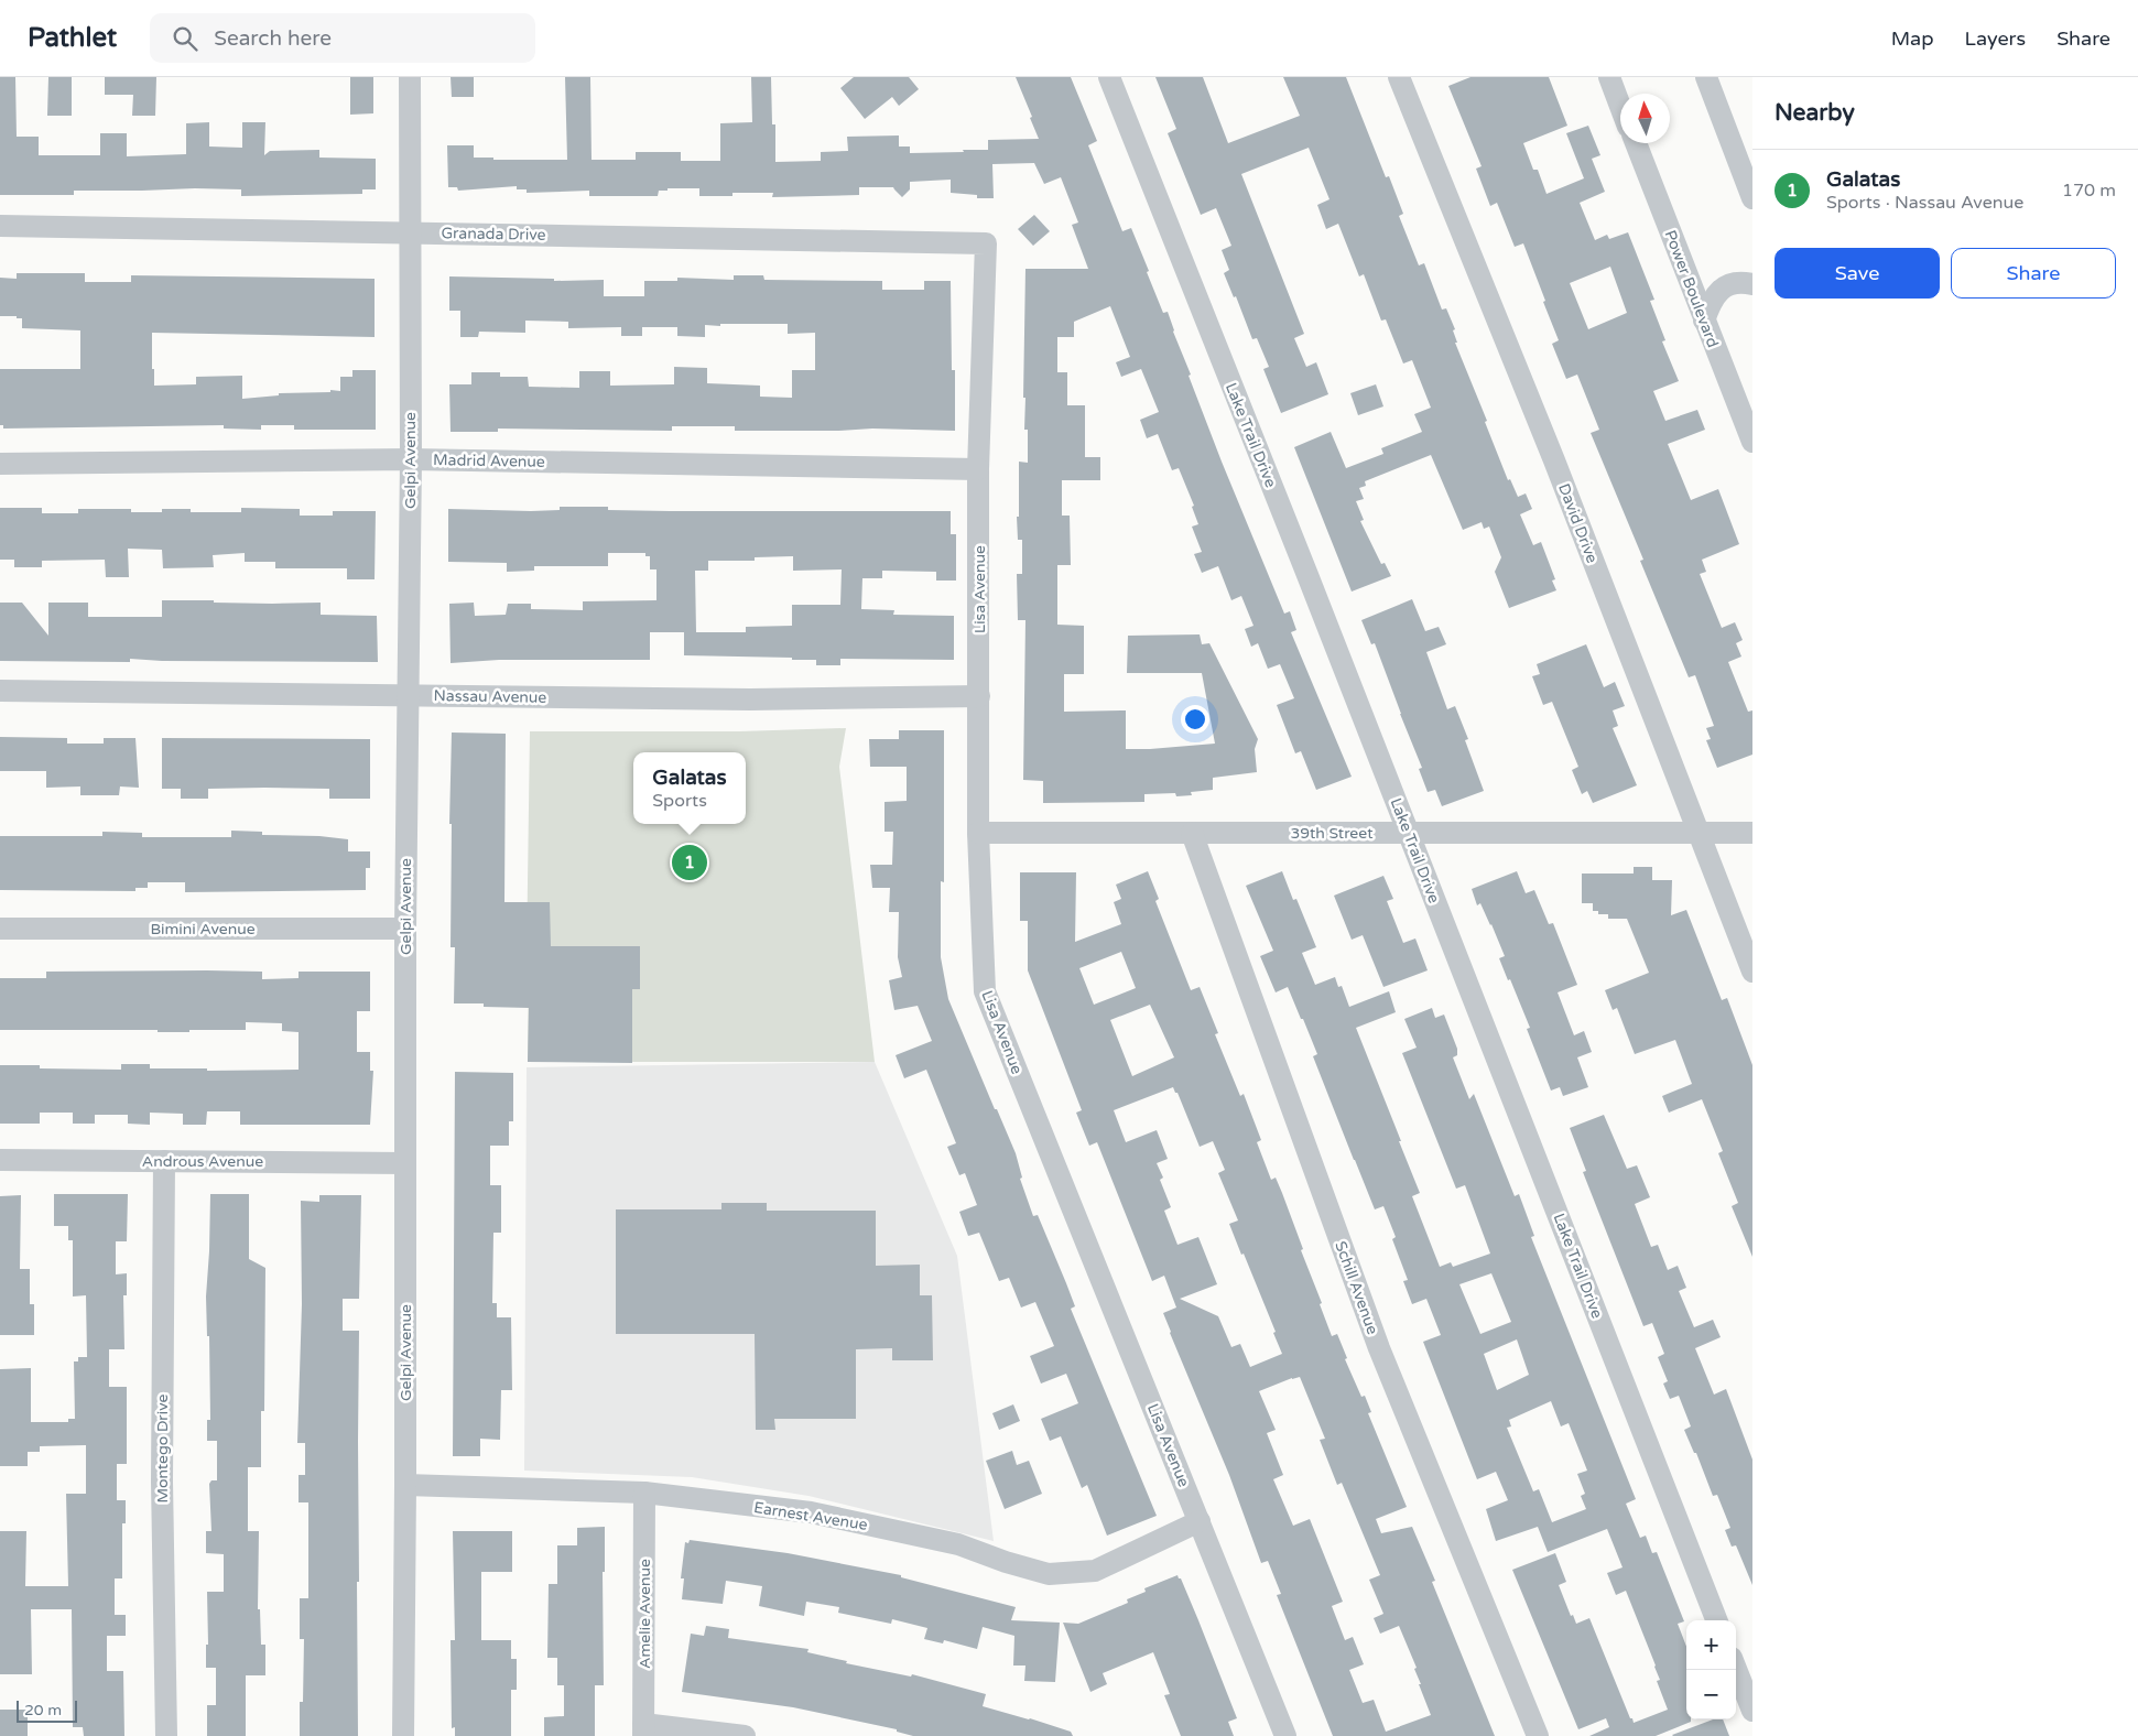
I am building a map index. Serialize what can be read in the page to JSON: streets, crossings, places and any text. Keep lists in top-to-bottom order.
{
  "streets": {
    "street": [
      "Granada Drive",
      "Power Boulevard",
      "Lake Trail Drive",
      "Gelpi Avenue",
      "Madrid Avenue",
      "David Drive",
      "Lisa Avenue",
      "Nassau Avenue",
      "39th Street",
      "Bimini Avenue",
      "Androus Avenue",
      "Schill Avenue",
      "Montego Drive",
      "Earnest Avenue",
      "Amelie Avenue"
    ]
  },
  "crossings": [
    ["Granada Drive", "Gelpi Avenue"],
    ["Granada Drive", "Lisa Avenue"],
    ["Lake Trail Drive", "39th Street"],
    ["Gelpi Avenue", "Madrid Avenue"],
    ["Gelpi Avenue", "Nassau Avenue"],
    ["Gelpi Avenue", "Bimini Avenue"],
    ["Gelpi Avenue", "Androus Avenue"],
    ["Gelpi Avenue", "Earnest Avenue"],
    ["Madrid Avenue", "Lisa Avenue"],
    ["David Drive", "39th Street"],
    ["Lisa Avenue", "Nassau Avenue"],
    ["Lisa Avenue", "39th Street"],
    ["Lisa Avenue", "Earnest Avenue"],
    ["39th Street", "Schill Avenue"],
    ["Androus Avenue", "Montego Drive"],
    ["Earnest Avenue", "Amelie Avenue"]
  ],
  "scale_bar": "20 m",
  "north": "top",
  "page": {
    "header": "Pathlet",
    "search": "Search here",
    "nav": ["Map", "Layers", "Share"],
    "heading": "Nearby",
    "list": [
      {
        "mark": "1",
        "name": "Galatas",
        "note": "Sports · Nassau Avenue",
        "value": "170 m"
      }
    ],
    "buttons": ["Save", "Share"],
    "popup": ["Galatas", "Sports"],
    "pins": "1",
    "map_buttons": ["+", "−"],
    "scale": "20 m"
  }
}
